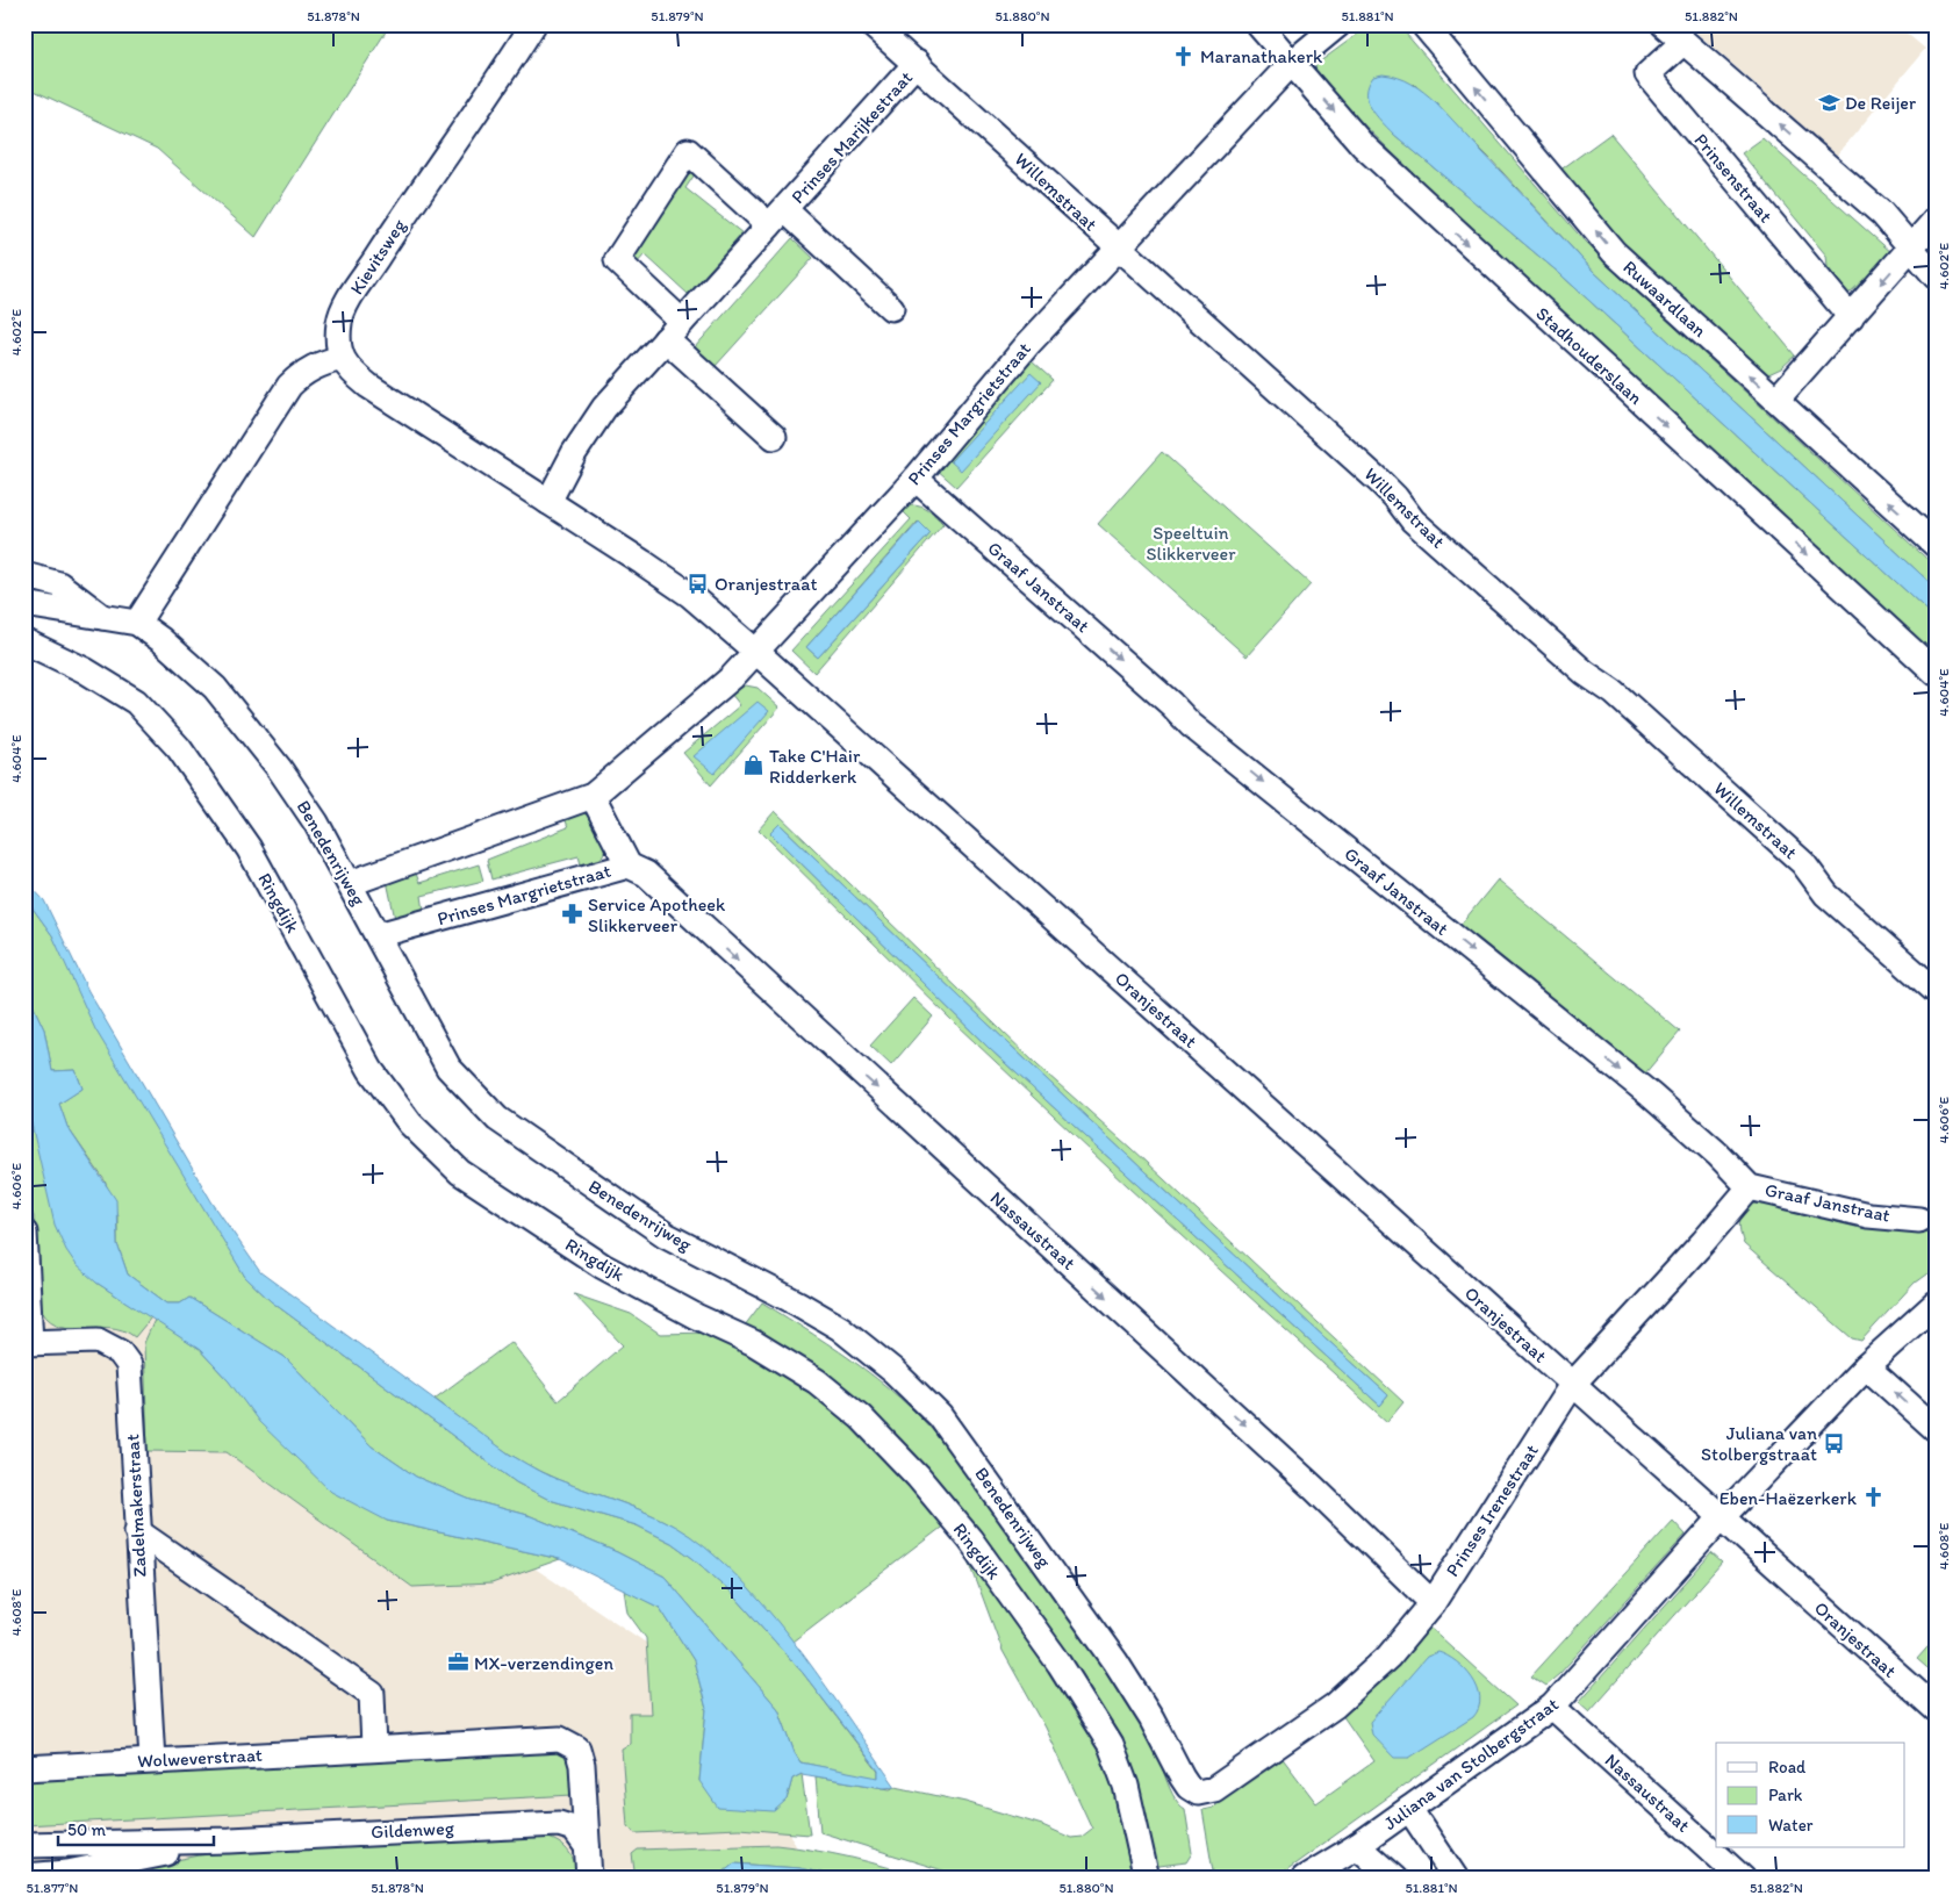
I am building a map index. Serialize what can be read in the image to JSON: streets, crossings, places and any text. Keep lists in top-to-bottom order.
{
  "streets": {
    "street": [
      "Prinses Marijkestraat",
      "Prinsenstraat",
      "Willemstraat",
      "Kievitsweg",
      "Ruwaardlaan",
      "Stadhouderslaan",
      "Prinses Margrietstraat",
      "Graaf Janstraat",
      "Benedenrijweg",
      "Ringdijk",
      "Oranjestraat",
      "Nassaustraat",
      "Zadelmakerstraat",
      "Prinses Irenestraat",
      "Wolweverstraat",
      "Juliana van Stolbergstraat",
      "Gildenweg"
    ]
  },
  "crossings": [
    ["Prinses Marijkestraat", "Willemstraat"],
    ["Prinses Marijkestraat", "Oranjestraat"],
    ["Willemstraat", "Prinses Margrietstraat"],
    ["Kievitsweg", "Oranjestraat"],
    ["Stadhouderslaan", "Prinses Margrietstraat"],
    ["Prinses Margrietstraat", "Graaf Janstraat"],
    ["Prinses Margrietstraat", "Benedenrijweg"],
    ["Prinses Margrietstraat", "Oranjestraat"],
    ["Prinses Margrietstraat", "Nassaustraat"],
    ["Graaf Janstraat", "Prinses Irenestraat"],
    ["Benedenrijweg", "Prinses Irenestraat"],
    ["Oranjestraat", "Prinses Irenestraat"],
    ["Oranjestraat", "Juliana van Stolbergstraat"],
    ["Nassaustraat", "Prinses Irenestraat"],
    ["Nassaustraat", "Juliana van Stolbergstraat"],
    ["Zadelmakerstraat", "Wolweverstraat"],
    ["Wolweverstraat", "Gildenweg"]
  ],
  "one_way": ["Stadhouderslaan", "Graaf Janstraat", "Nassaustraat"],
  "parks": ["Speeltuin Slikkerveer"],
  "places": {
    "church": ["Maranathakerk", "Eben-Haëzerkerk"],
    "school or university": ["De Reijer"],
    "bus stop": ["Oranjestraat", "Juliana van Stolbergstraat"],
    "shop": ["Take C'Hair Ridderkerk"],
    "pharmacy": ["Service Apotheek Slikkerveer"],
    "office": ["MX-verzendingen"]
  },
  "legend": ["Road", "Park", "Water"],
  "scale_bar": "50 m",
  "coordinates": [
    "51.878°N",
    "51.879°N",
    "51.880°N",
    "51.881°N",
    "51.882°N",
    "4.602°E",
    "4.604°E",
    "4.606°E",
    "4.608°E",
    "51.877°N"
  ]
}
